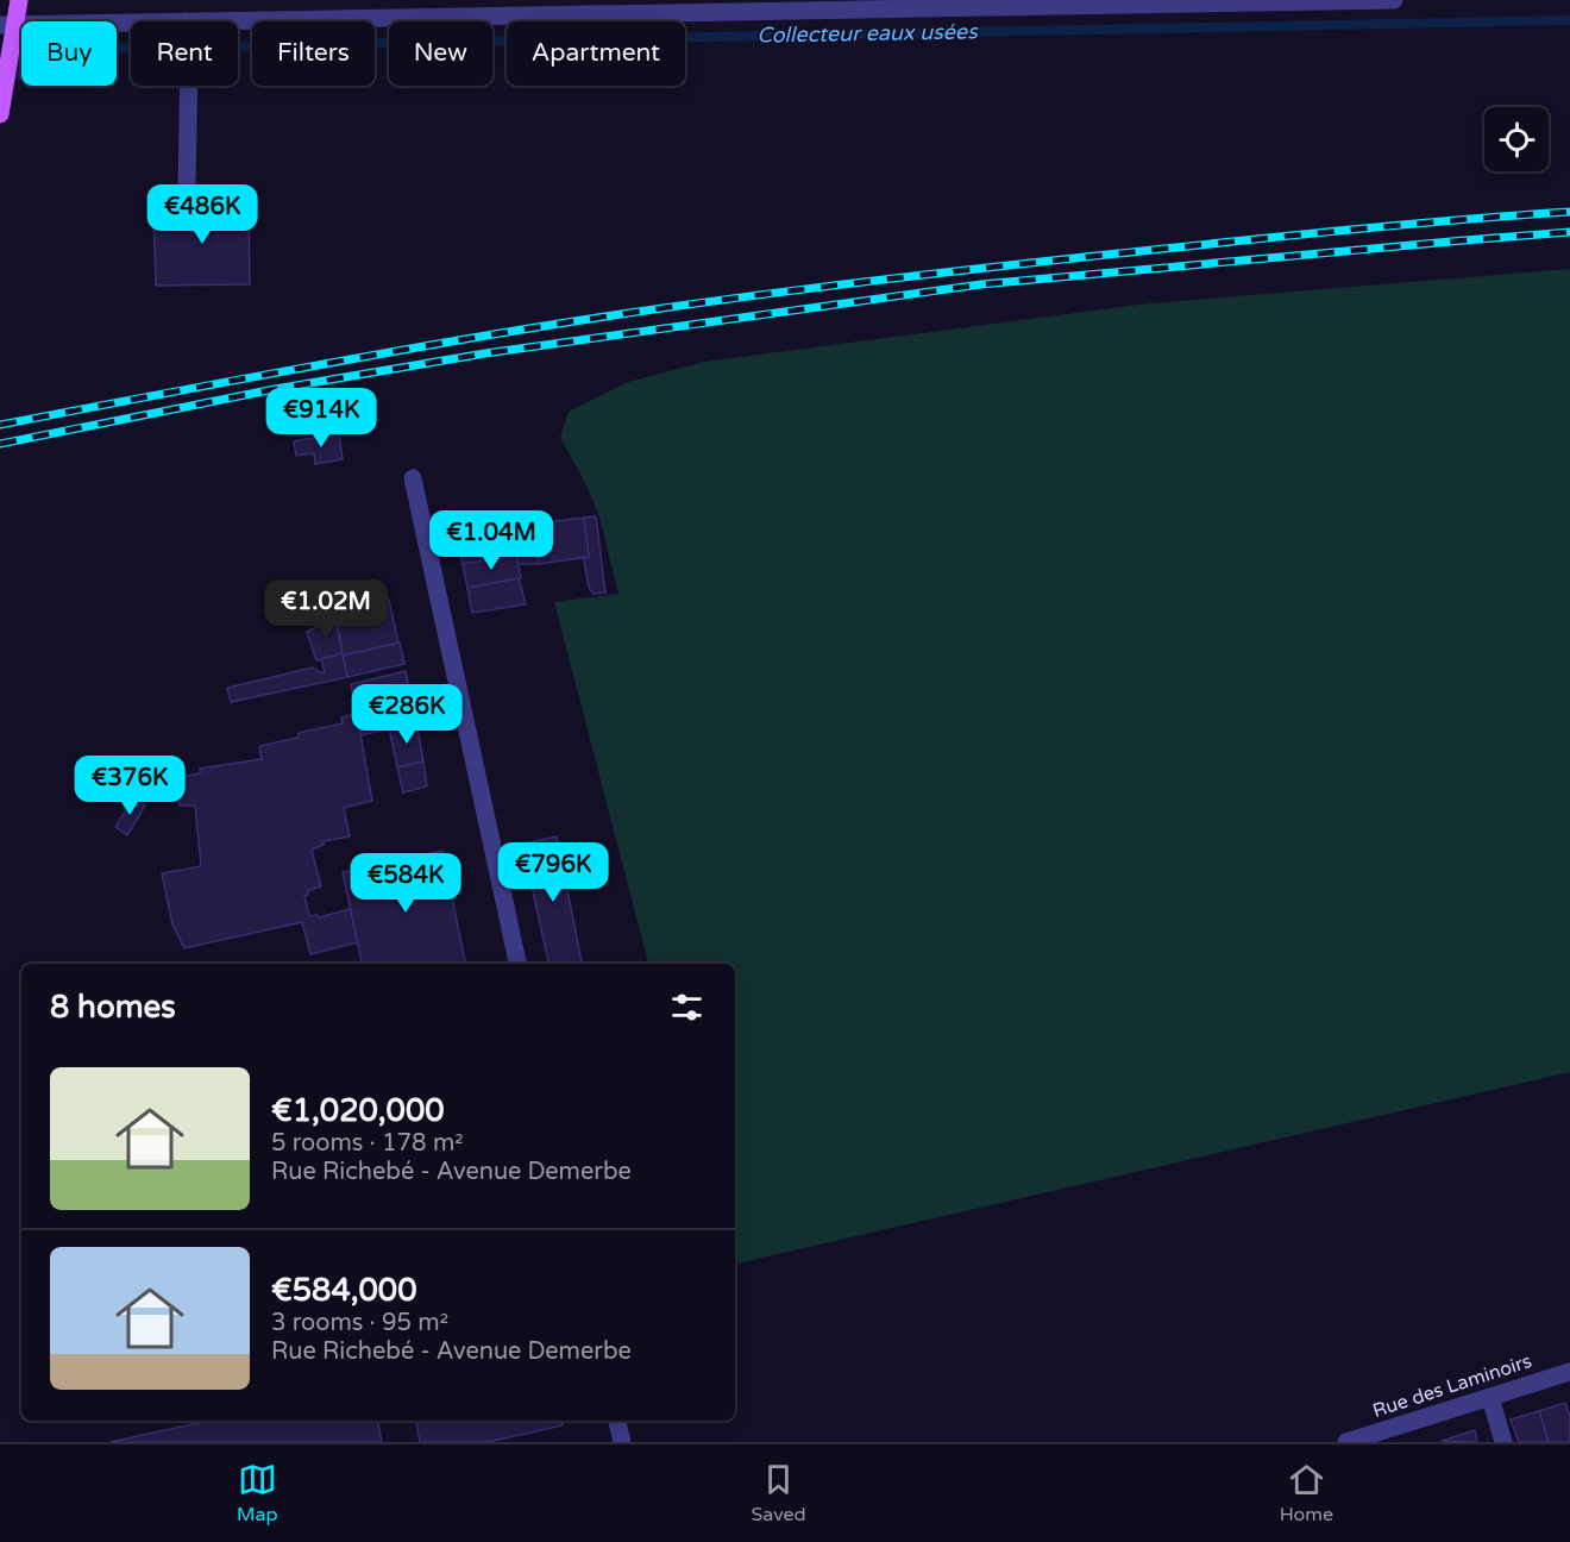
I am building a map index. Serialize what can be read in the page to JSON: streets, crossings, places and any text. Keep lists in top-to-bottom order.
{
  "streets": {
    "street": ["Rue des Laminoirs"]
  },
  "water": ["Collecteur eaux usées"],
  "page": {
    "chip": [
      "Buy",
      "Rent",
      "Filters",
      "New",
      "Apartment"
    ],
    "price": [
      "€486K",
      "€914K",
      "€1.04M",
      "€1.02M",
      "€286K",
      "€376K",
      "€796K",
      "€584K"
    ],
    "heading": "8 homes",
    "list": [
      {
        "name": "€1,020,000",
        "note": "5 rooms · 178 m² · Rue Richebé - Avenue Demerbe"
      },
      {
        "name": "€584,000",
        "note": "3 rooms · 95 m² · Rue Richebé - Avenue Demerbe"
      }
    ],
    "tabs": ["Map", "Saved", "Home"]
  }
}
